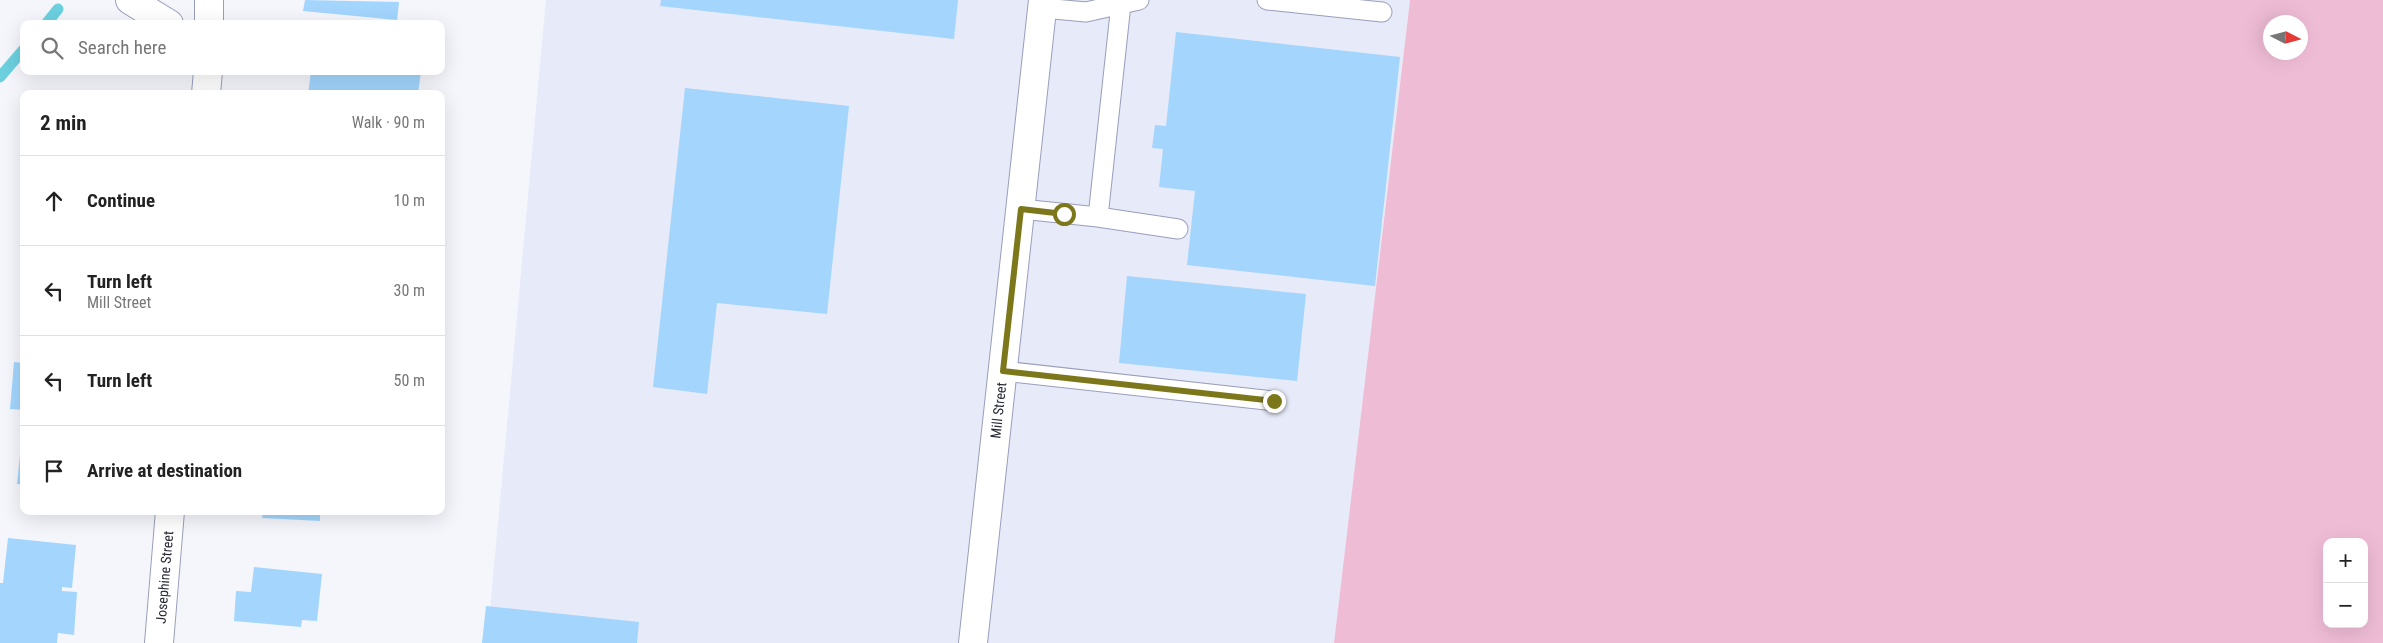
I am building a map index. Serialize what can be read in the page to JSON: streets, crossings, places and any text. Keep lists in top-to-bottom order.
{
  "streets": {
    "street": ["Mill Street", "Josephine Street"]
  },
  "north": "right",
  "page": {
    "search": "Search here",
    "heading": ["2 min", "Walk · 90 m"],
    "list": [
      ["Continue", "10 m"],
      ["Turn left", "Mill Street", "30 m"],
      ["Turn left", "50 m"],
      "Arrive at destination"
    ],
    "map_buttons": ["+", "−"]
  }
}
